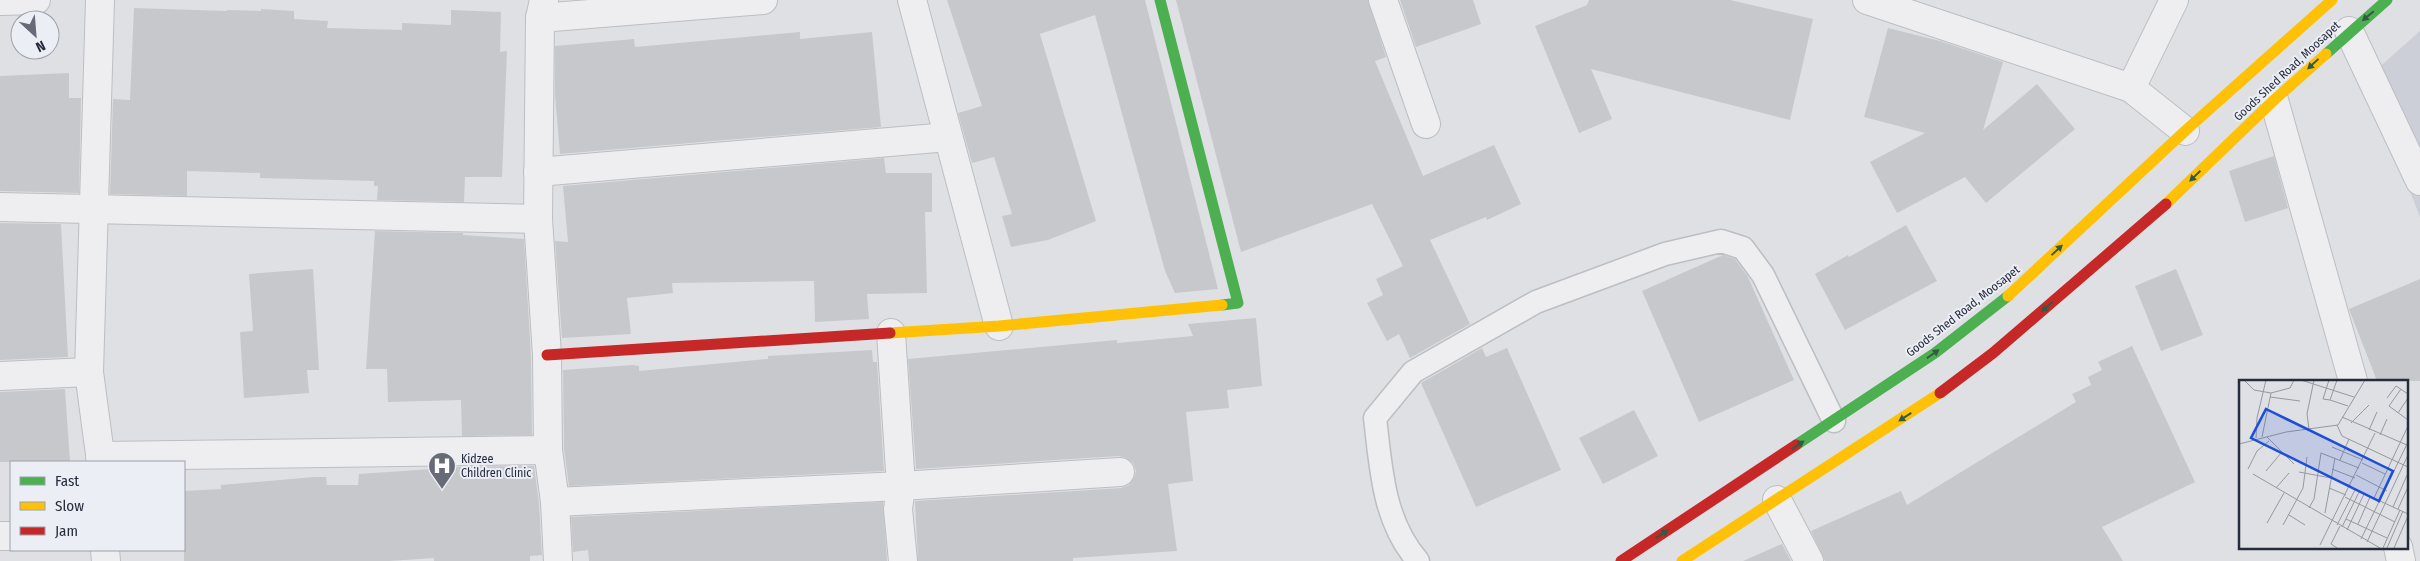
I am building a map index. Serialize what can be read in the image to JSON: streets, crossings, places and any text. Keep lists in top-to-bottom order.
{
  "streets": {
    "street": ["Goods Shed Road, Moosapet"]
  },
  "places": {
    "hospital": ["Kidzee Children Clinic"]
  },
  "legend": ["Fast", "Slow", "Jam"],
  "north": "bottom right"
}
